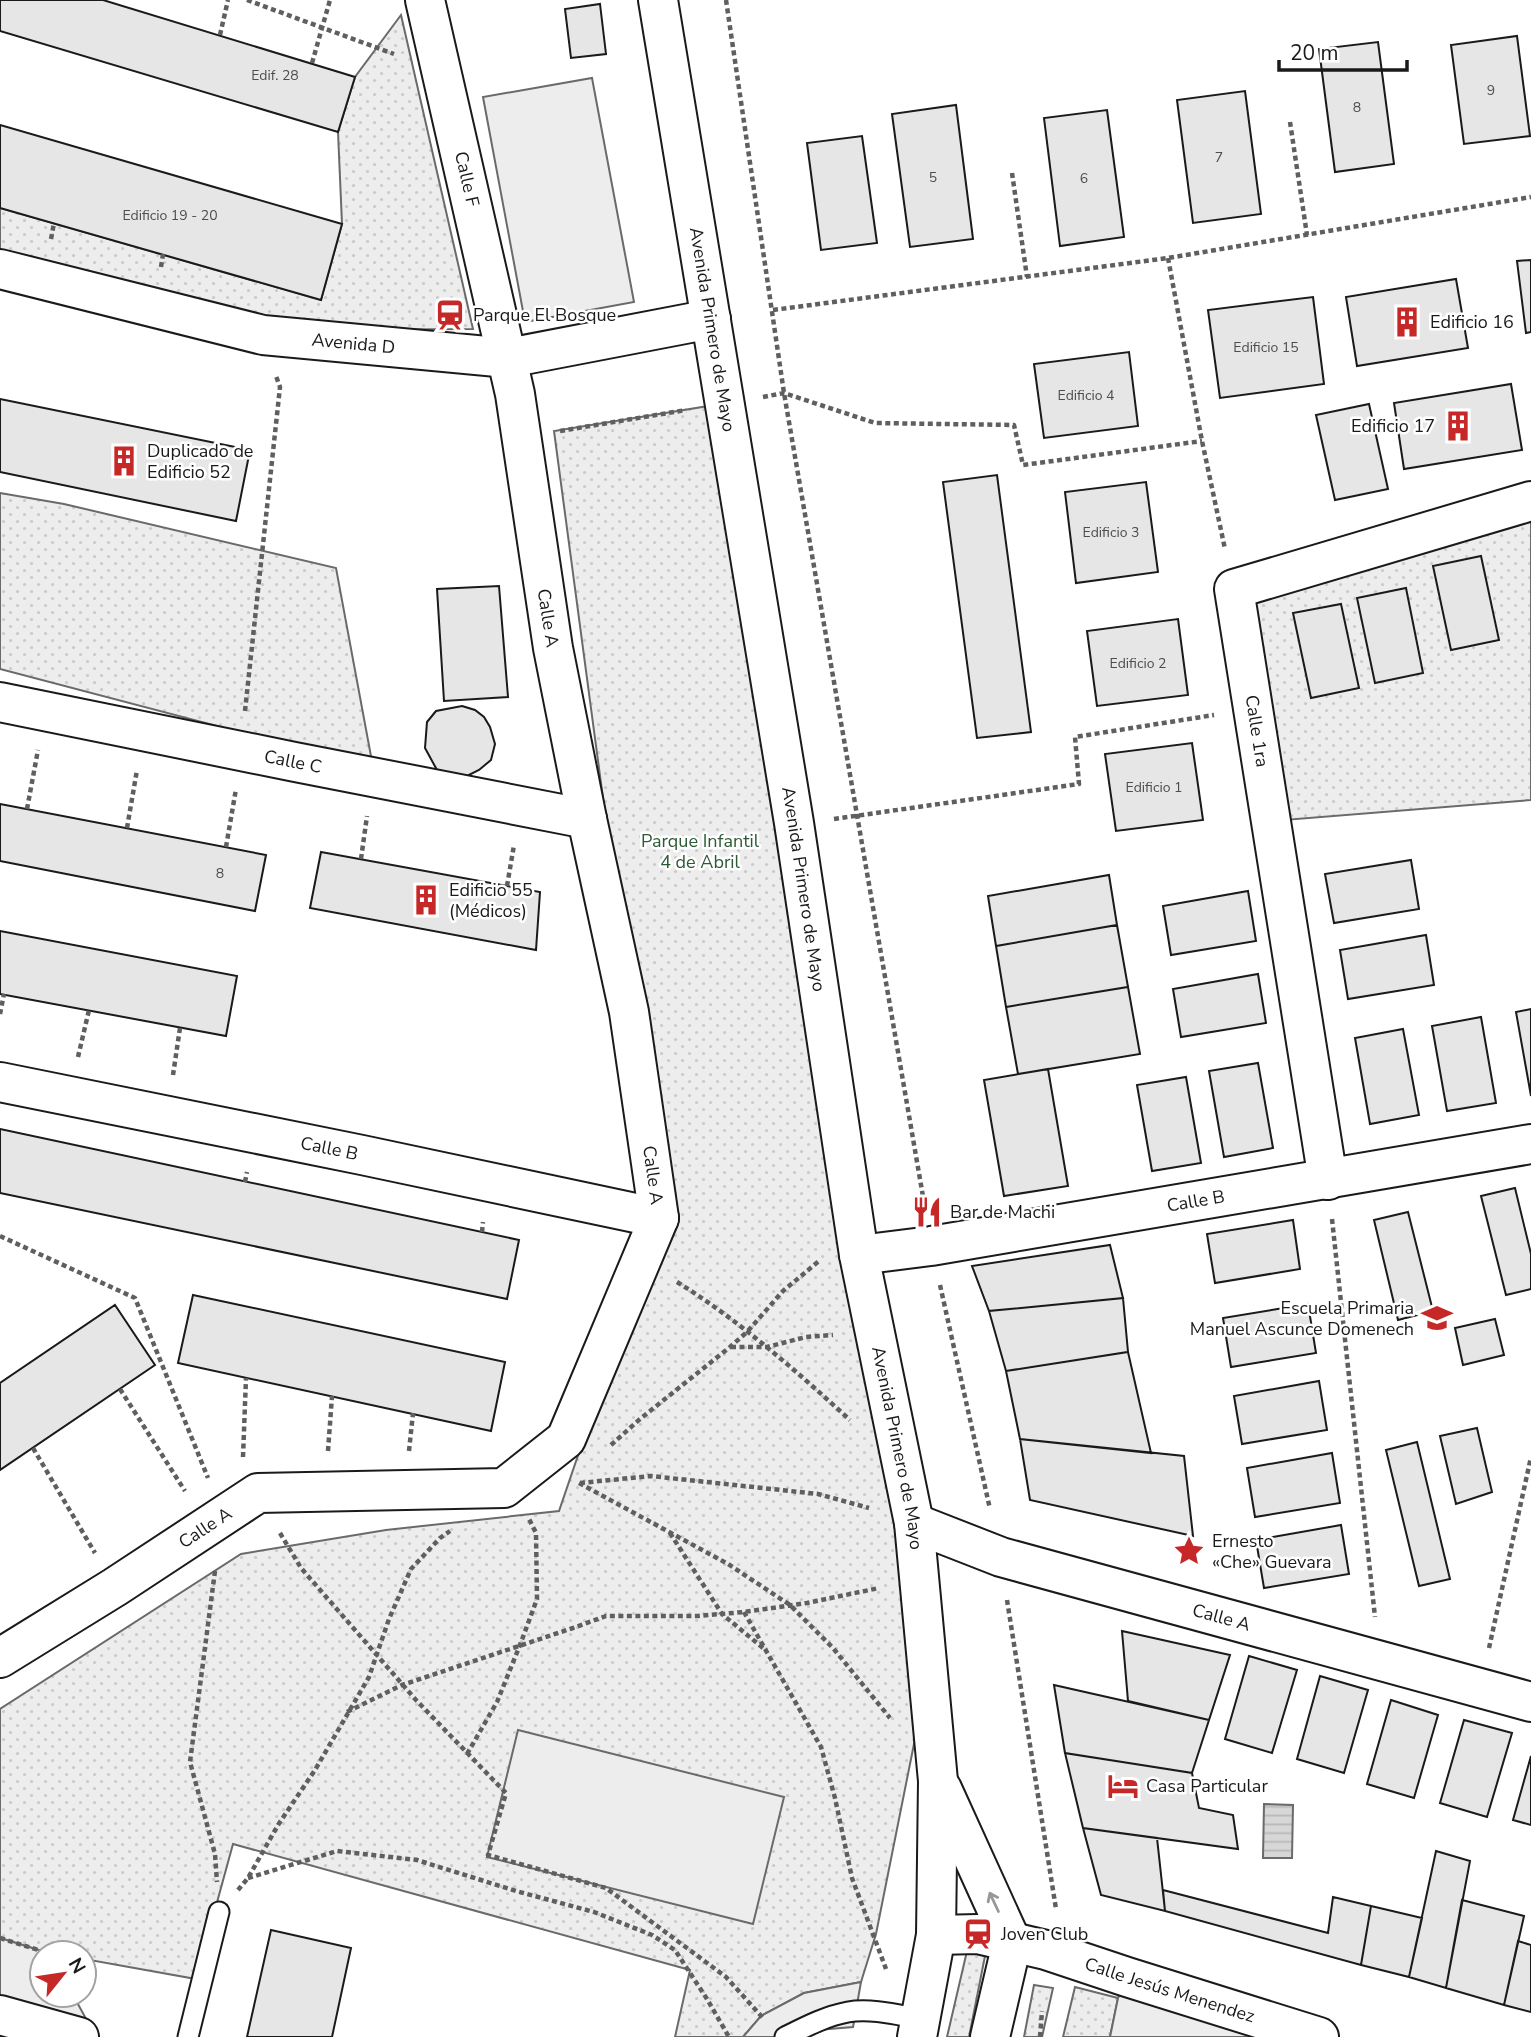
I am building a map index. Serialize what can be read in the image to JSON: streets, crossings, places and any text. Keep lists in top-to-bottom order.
{
  "streets": {
    "street": [
      "Calle F",
      "Avenida Primero de Mayo",
      "Avenida D",
      "Calle A",
      "Calle 1ra",
      "Calle C",
      "Calle B",
      "Calle Jesús Menendez"
    ]
  },
  "crossings": [
    ["Calle F", "Avenida D"],
    ["Calle F", "Calle A"],
    ["Avenida Primero de Mayo", "Avenida D"],
    ["Avenida Primero de Mayo", "Calle A"],
    ["Avenida Primero de Mayo", "Calle B"],
    ["Avenida Primero de Mayo", "Calle Jesús Menendez"],
    ["Avenida D", "Calle A"],
    ["Calle A", "Calle C"],
    ["Calle A", "Calle B"],
    ["Calle 1ra", "Calle B"]
  ],
  "parks": ["Parque Infantil 4 de Abril"],
  "places": {
    "station": ["Parque El Bosque", "Joven Club"],
    "building": [
      "Edificio 16",
      "Edificio 17",
      "Duplicado de Edificio 52",
      "Edificio 55 (Médicos)"
    ],
    "restaurant": ["Bar de Machi"],
    "school or university": ["Escuela Primaria Manuel Ascunce Domenech"],
    "place": ["Ernesto «Che» Guevara"],
    "hotel": ["Casa Particular"]
  },
  "house_numbers": [
    "Edif. 28",
    "9",
    "8",
    "7",
    "5",
    "6",
    "Edificio 19 - 20",
    "Edificio 15",
    "Edificio 4",
    "Edificio 3",
    "Edificio 2",
    "Edificio 1",
    "8"
  ],
  "scale_bar": "20 m",
  "north": "top right"
}
